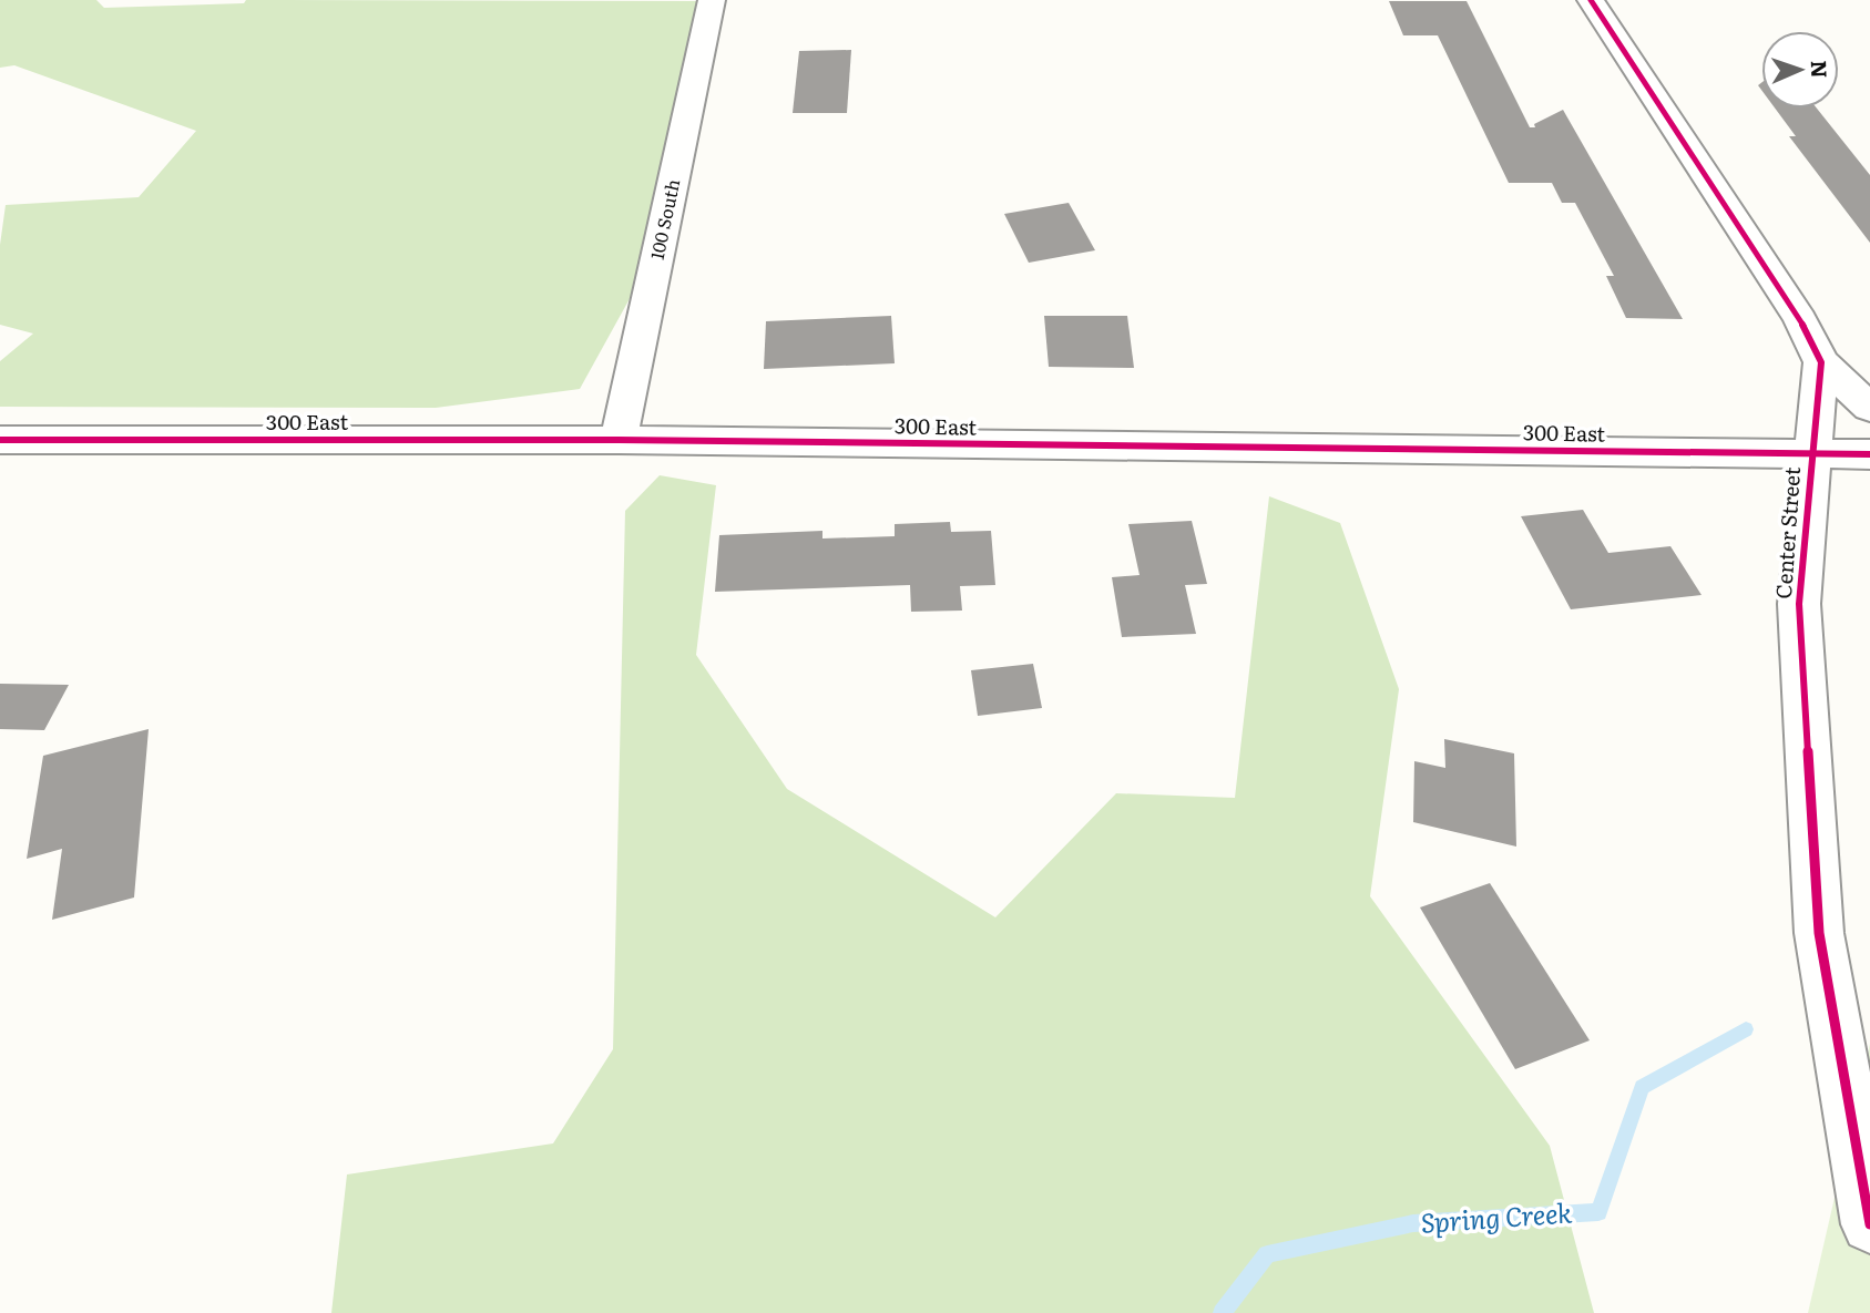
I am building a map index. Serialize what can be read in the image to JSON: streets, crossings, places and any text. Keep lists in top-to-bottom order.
{
  "streets": {
    "street": ["100 South", "300 East", "Center Street"]
  },
  "crossings": [
    ["100 South", "300 East"],
    ["300 East", "Center Street"]
  ],
  "water": ["Spring Creek"],
  "north": "right"
}
